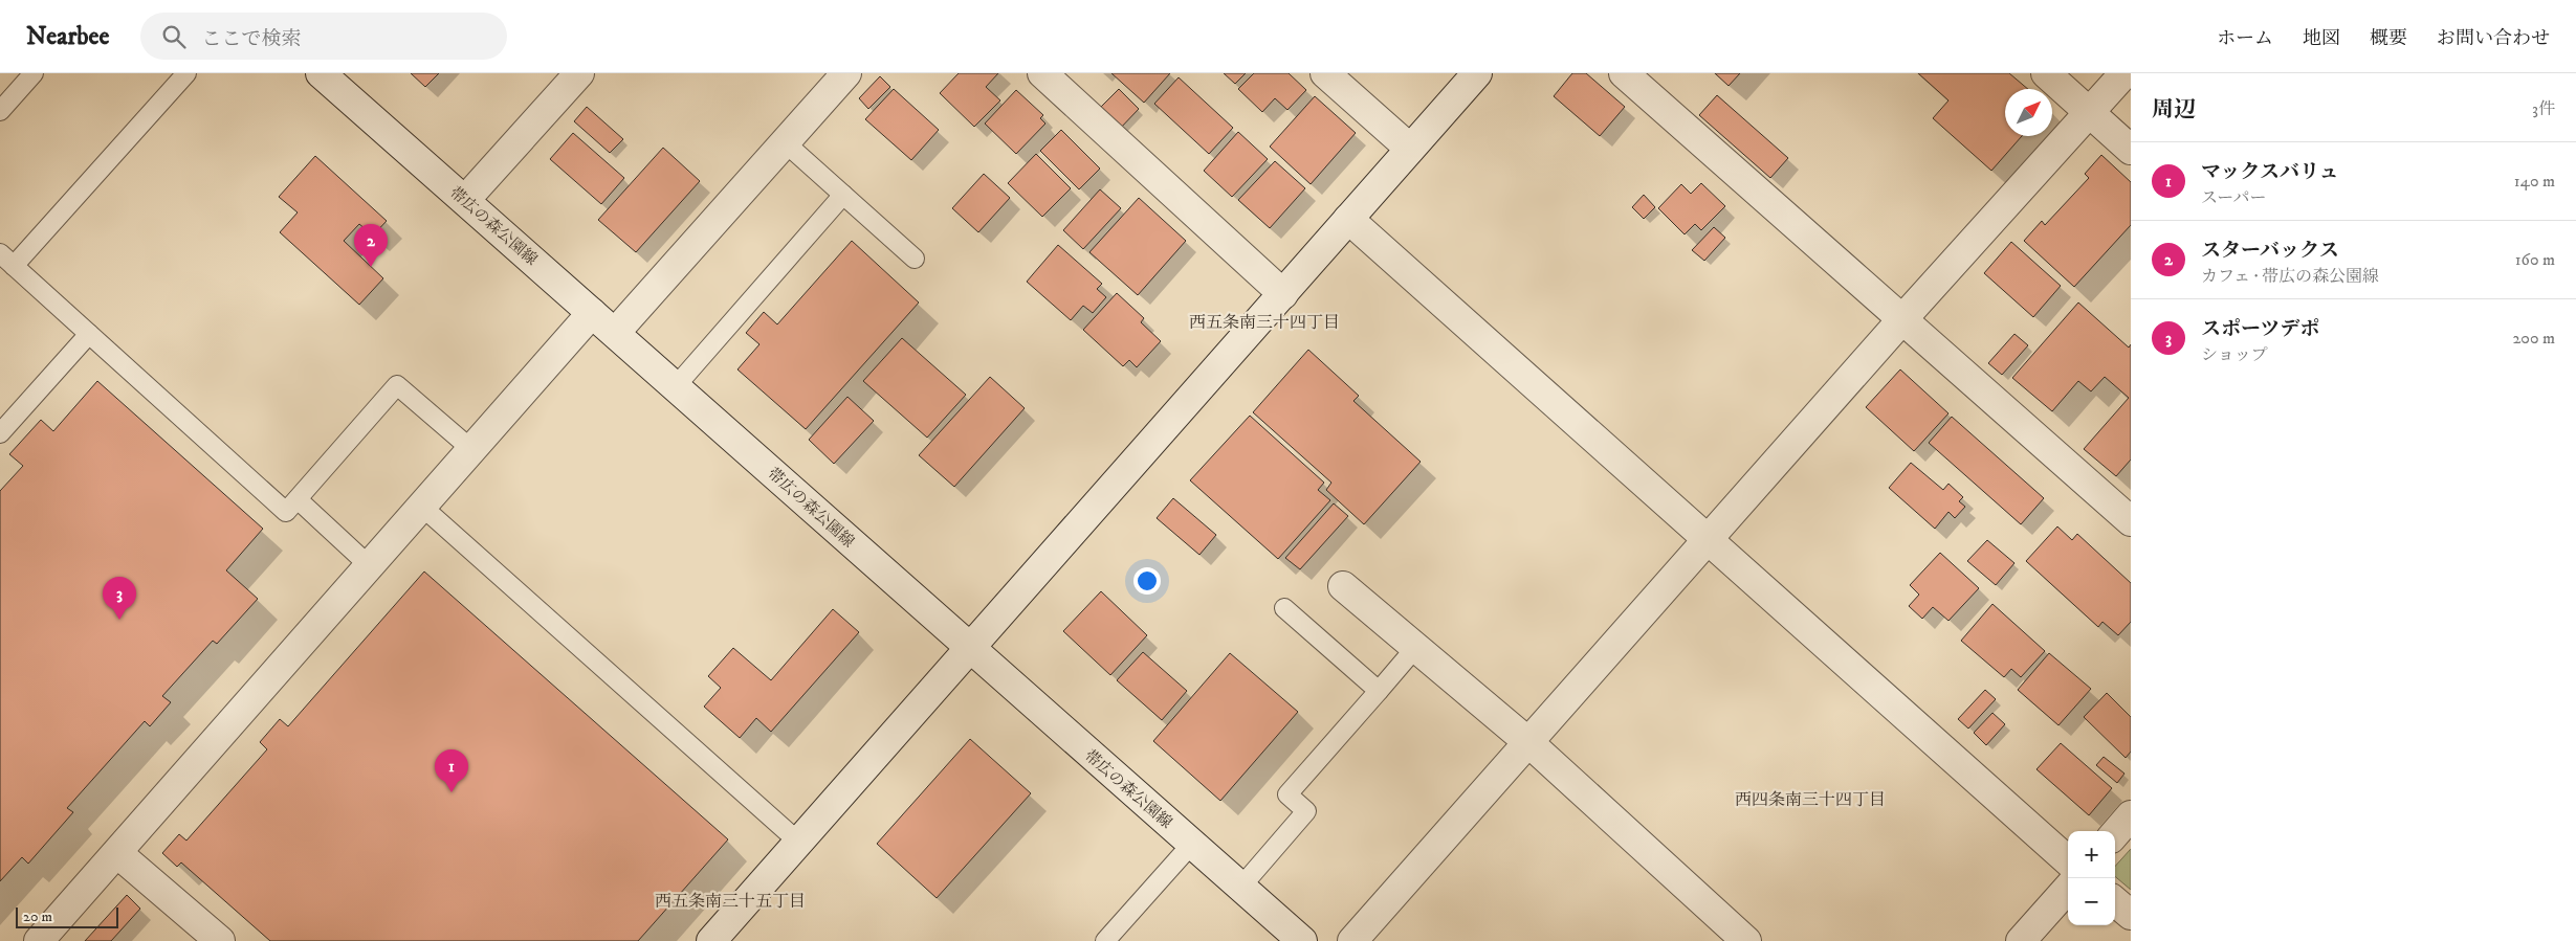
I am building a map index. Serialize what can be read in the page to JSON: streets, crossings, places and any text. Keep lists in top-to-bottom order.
{
  "streets": {
    "street": ["帯広の森公園線"]
  },
  "districts": ["西五条南三十四丁目", "西四条南三十四丁目", "西五条南三十五丁目"],
  "scale_bar": "20 m",
  "north": "top right",
  "page": {
    "header": "Nearbee",
    "search": "ここで検索",
    "nav": [
      "ホーム",
      "地図",
      "概要",
      "お問い合わせ"
    ],
    "heading": ["周辺", "3件"],
    "list": [
      {
        "mark": "1",
        "name": "マックスバリュ",
        "note": "スーパー",
        "value": "140 m"
      },
      {
        "mark": "2",
        "name": "スターバックス",
        "note": "カフェ · 帯広の森公園線",
        "value": "160 m"
      },
      {
        "mark": "3",
        "name": "スポーツデポ",
        "note": "ショップ",
        "value": "200 m"
      }
    ],
    "pins": ["2", "3", "1"],
    "map_buttons": ["+", "−"],
    "scale": "20 m"
  }
}
